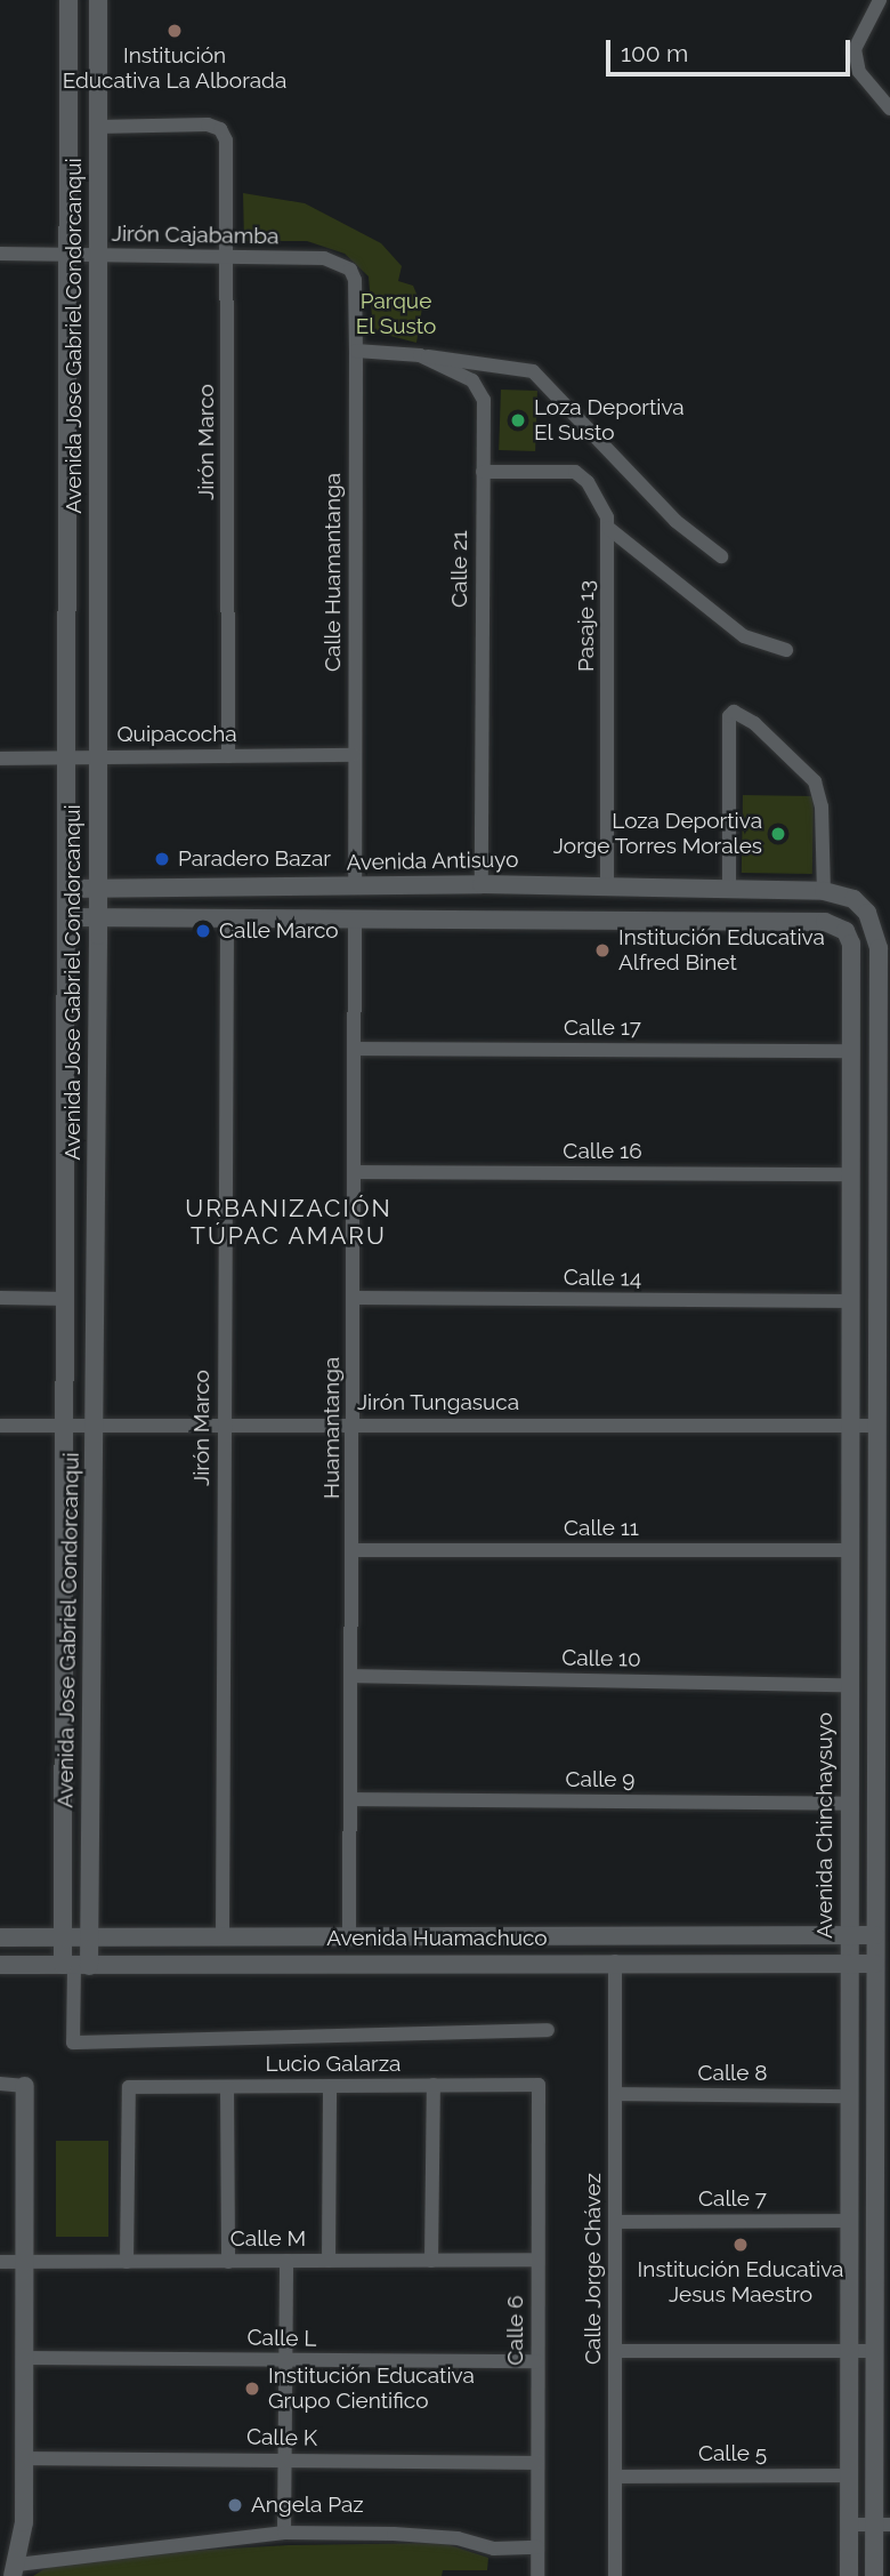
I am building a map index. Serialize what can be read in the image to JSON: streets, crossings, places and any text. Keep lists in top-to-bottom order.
{
  "streets": {
    "main road": [
      "Avenida Jose Gabriel Condorcanqui",
      "Avenida Antisuyo",
      "Avenida Chinchaysuyo",
      "Avenida Huamachuco"
    ],
    "street": [
      "Jirón Cajabamba",
      "Jirón Marco",
      "Calle 21",
      "Calle Huamantanga",
      "Pasaje 13",
      "Quipacocha",
      "Calle 17",
      "Calle 16",
      "Calle 14",
      "Jirón Tungasuca",
      "Huamantanga",
      "Calle 11",
      "Calle 10",
      "Calle 9",
      "Lucio Galarza",
      "Calle 8",
      "Calle 7",
      "Calle M",
      "Calle Jorge Chávez",
      "Calle 6",
      "Calle L",
      "Calle K",
      "Calle 5"
    ]
  },
  "crossings": [
    ["Jirón Cajabamba", "Avenida Jose Gabriel Condorcanqui"],
    ["Jirón Cajabamba", "Jirón Marco"],
    ["Jirón Cajabamba", "Calle Huamantanga"],
    ["Avenida Jose Gabriel Condorcanqui", "Jirón Marco"],
    ["Avenida Jose Gabriel Condorcanqui", "Quipacocha"],
    ["Avenida Jose Gabriel Condorcanqui", "Avenida Antisuyo"],
    ["Avenida Jose Gabriel Condorcanqui", "Jirón Tungasuca"],
    ["Avenida Jose Gabriel Condorcanqui", "Avenida Huamachuco"],
    ["Jirón Marco", "Quipacocha"],
    ["Jirón Marco", "Jirón Tungasuca"],
    ["Jirón Marco", "Avenida Huamachuco"],
    ["Calle 21", "Calle Huamantanga"],
    ["Calle 21", "Pasaje 13"],
    ["Calle 21", "Avenida Antisuyo"],
    ["Calle Huamantanga", "Quipacocha"],
    ["Calle Huamantanga", "Avenida Antisuyo"],
    ["Pasaje 13", "Avenida Antisuyo"],
    ["Calle 17", "Huamantanga"],
    ["Calle 16", "Huamantanga"],
    ["Calle 16", "Avenida Chinchaysuyo"],
    ["Calle 14", "Huamantanga"],
    ["Calle 14", "Avenida Chinchaysuyo"],
    ["Jirón Tungasuca", "Huamantanga"],
    ["Jirón Tungasuca", "Avenida Chinchaysuyo"],
    ["Huamantanga", "Calle 11"],
    ["Huamantanga", "Calle 10"],
    ["Huamantanga", "Calle 9"],
    ["Huamantanga", "Avenida Huamachuco"],
    ["Calle 11", "Avenida Chinchaysuyo"],
    ["Calle 10", "Avenida Chinchaysuyo"],
    ["Calle 9", "Avenida Chinchaysuyo"],
    ["Avenida Chinchaysuyo", "Avenida Huamachuco"],
    ["Avenida Chinchaysuyo", "Calle 8"],
    ["Avenida Chinchaysuyo", "Calle 7"],
    ["Avenida Chinchaysuyo", "Calle 5"],
    ["Avenida Huamachuco", "Calle Jorge Chávez"],
    ["Lucio Galarza", "Calle M"],
    ["Lucio Galarza", "Calle 6"],
    ["Calle 8", "Calle Jorge Chávez"],
    ["Calle 7", "Calle Jorge Chávez"],
    ["Calle M", "Calle 6"],
    ["Calle Jorge Chávez", "Calle 5"],
    ["Calle 6", "Calle L"],
    ["Calle 6", "Calle K"]
  ],
  "districts": ["URBANIZACIÓN TÚPAC AMARU"],
  "parks": ["Parque El Susto"],
  "places": [
    "Institución Educativa La Alborada",
    "Loza Deportiva El Susto",
    "Loza Deportiva Jorge Torres Morales",
    "Paradero Bazar",
    "Calle Marco",
    "Institución Educativa Alfred Binet",
    "Institución Educativa Jesus Maestro",
    "Institución Educativa Grupo Cientifico",
    "Angela Paz"
  ],
  "scale_bar": "100 m"
}
